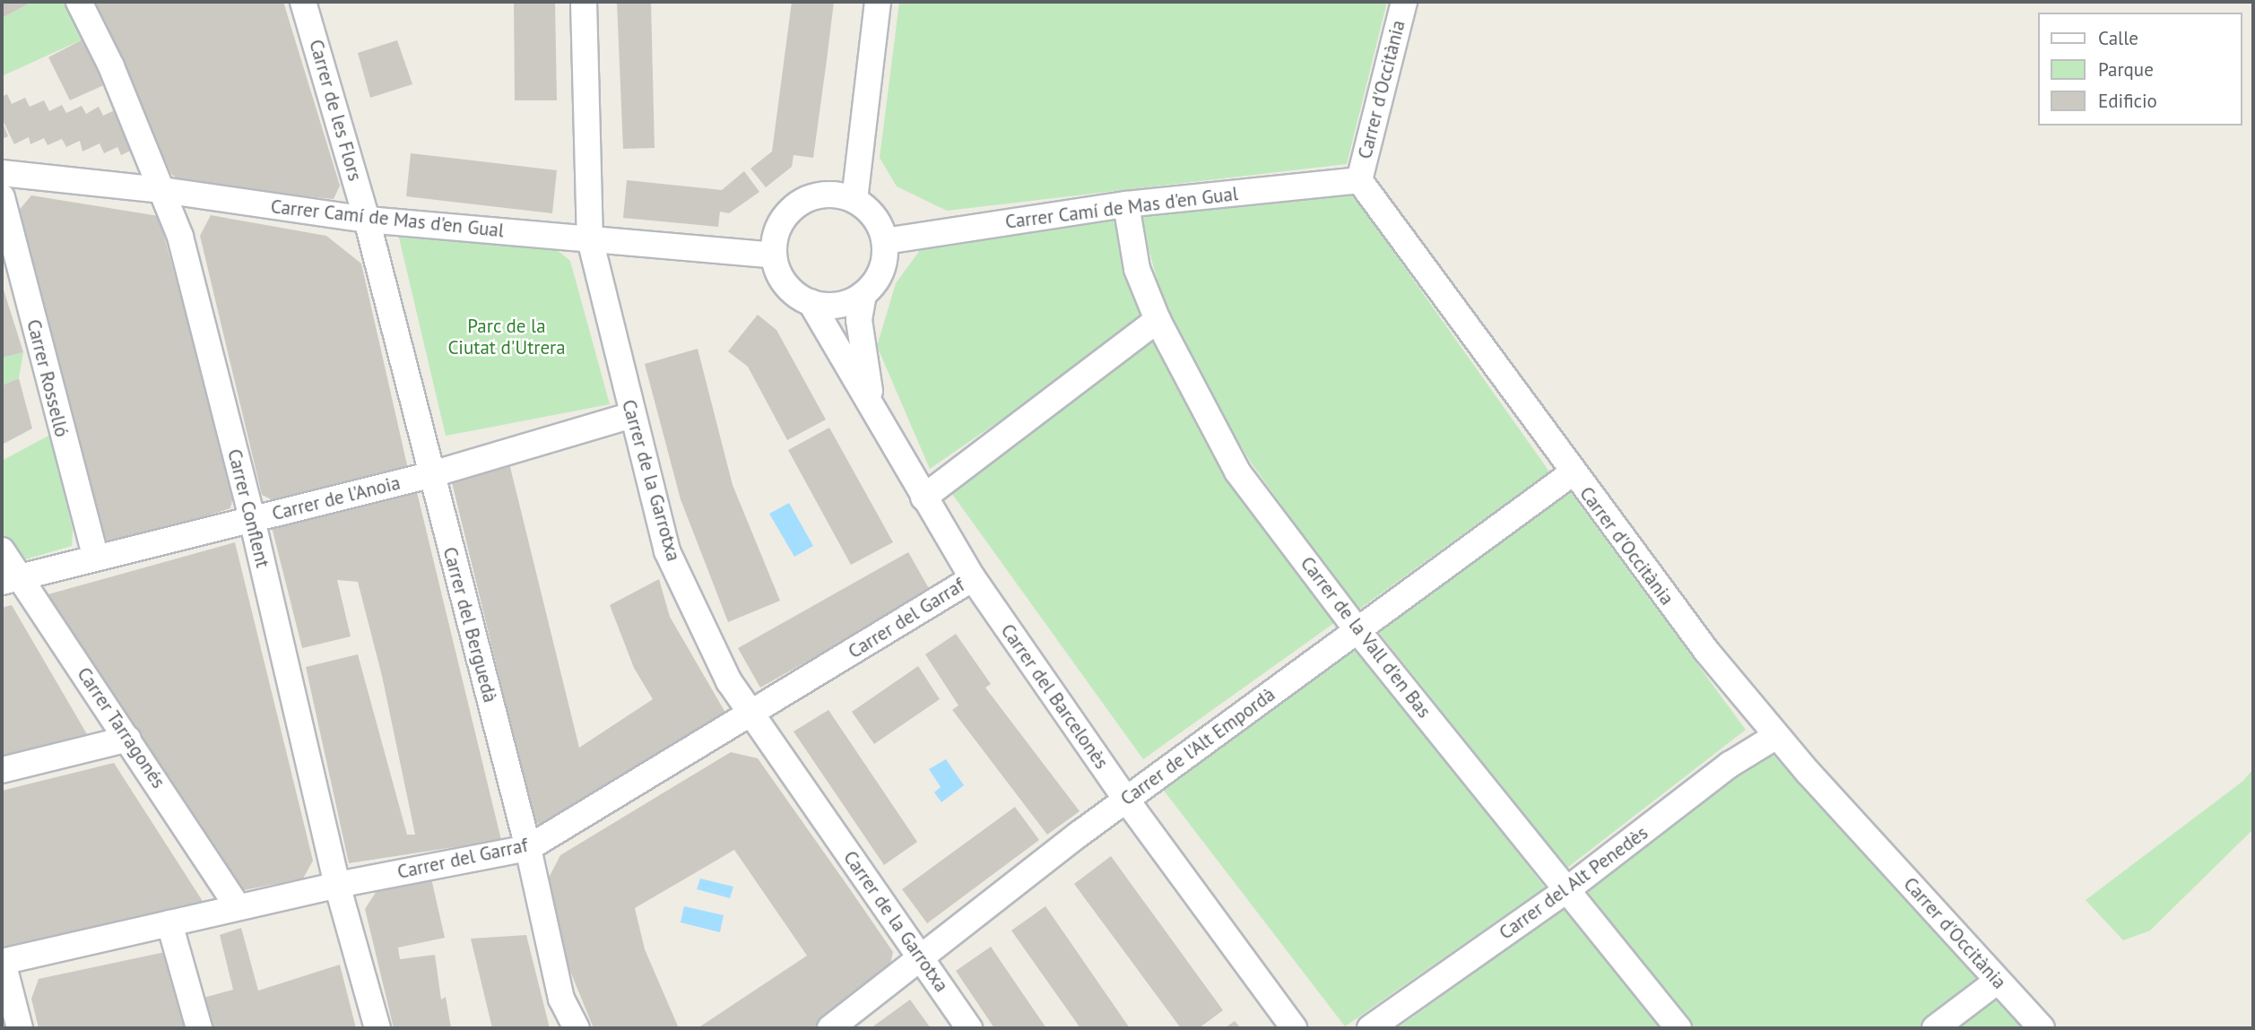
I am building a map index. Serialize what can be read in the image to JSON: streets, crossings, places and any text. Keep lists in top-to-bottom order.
{
  "streets": {
    "street": [
      "Carrer d'Occitània",
      "Carrer de les Flors",
      "Carrer Camí de Mas d'en Gual",
      "Carrer Rosselló",
      "Carrer de la Garrotxa",
      "Carrer de l'Anoia",
      "Carrer Conflent",
      "Carrer del Garraf",
      "Carrer del Berguedà",
      "Carrer de la Vall d'en Bas",
      "Carrer del Barcelonès",
      "Carrer Tarragonés",
      "Carrer de l'Alt Empordà",
      "Carrer del Alt Penedès"
    ]
  },
  "crossings": [
    ["Carrer d'Occitània", "Carrer Camí de Mas d'en Gual"],
    ["Carrer d'Occitània", "Carrer de l'Alt Empordà"],
    ["Carrer d'Occitània", "Carrer del Alt Penedès"],
    ["Carrer de les Flors", "Carrer Camí de Mas d'en Gual"],
    ["Carrer de les Flors", "Carrer del Berguedà"],
    ["Carrer Camí de Mas d'en Gual", "Carrer de la Garrotxa"],
    ["Carrer Camí de Mas d'en Gual", "Carrer Conflent"],
    ["Carrer Camí de Mas d'en Gual", "Carrer del Berguedà"],
    ["Carrer Camí de Mas d'en Gual", "Carrer de la Vall d'en Bas"],
    ["Carrer Camí de Mas d'en Gual", "Carrer del Barcelonès"],
    ["Carrer Rosselló", "Carrer de l'Anoia"],
    ["Carrer de la Garrotxa", "Carrer de l'Anoia"],
    ["Carrer de la Garrotxa", "Carrer del Garraf"],
    ["Carrer de la Garrotxa", "Carrer de l'Alt Empordà"],
    ["Carrer de l'Anoia", "Carrer Conflent"],
    ["Carrer de l'Anoia", "Carrer del Berguedà"],
    ["Carrer de l'Anoia", "Carrer Tarragonés"],
    ["Carrer Conflent", "Carrer del Garraf"],
    ["Carrer del Garraf", "Carrer del Berguedà"],
    ["Carrer del Garraf", "Carrer del Barcelonès"],
    ["Carrer del Garraf", "Carrer Tarragonés"],
    ["Carrer de la Vall d'en Bas", "Carrer de l'Alt Empordà"],
    ["Carrer de la Vall d'en Bas", "Carrer del Alt Penedès"],
    ["Carrer del Barcelonès", "Carrer de l'Alt Empordà"]
  ],
  "parks": ["Parc de la Ciutat d'Utrera"],
  "legend": ["Calle", "Parque", "Edificio"]
}
